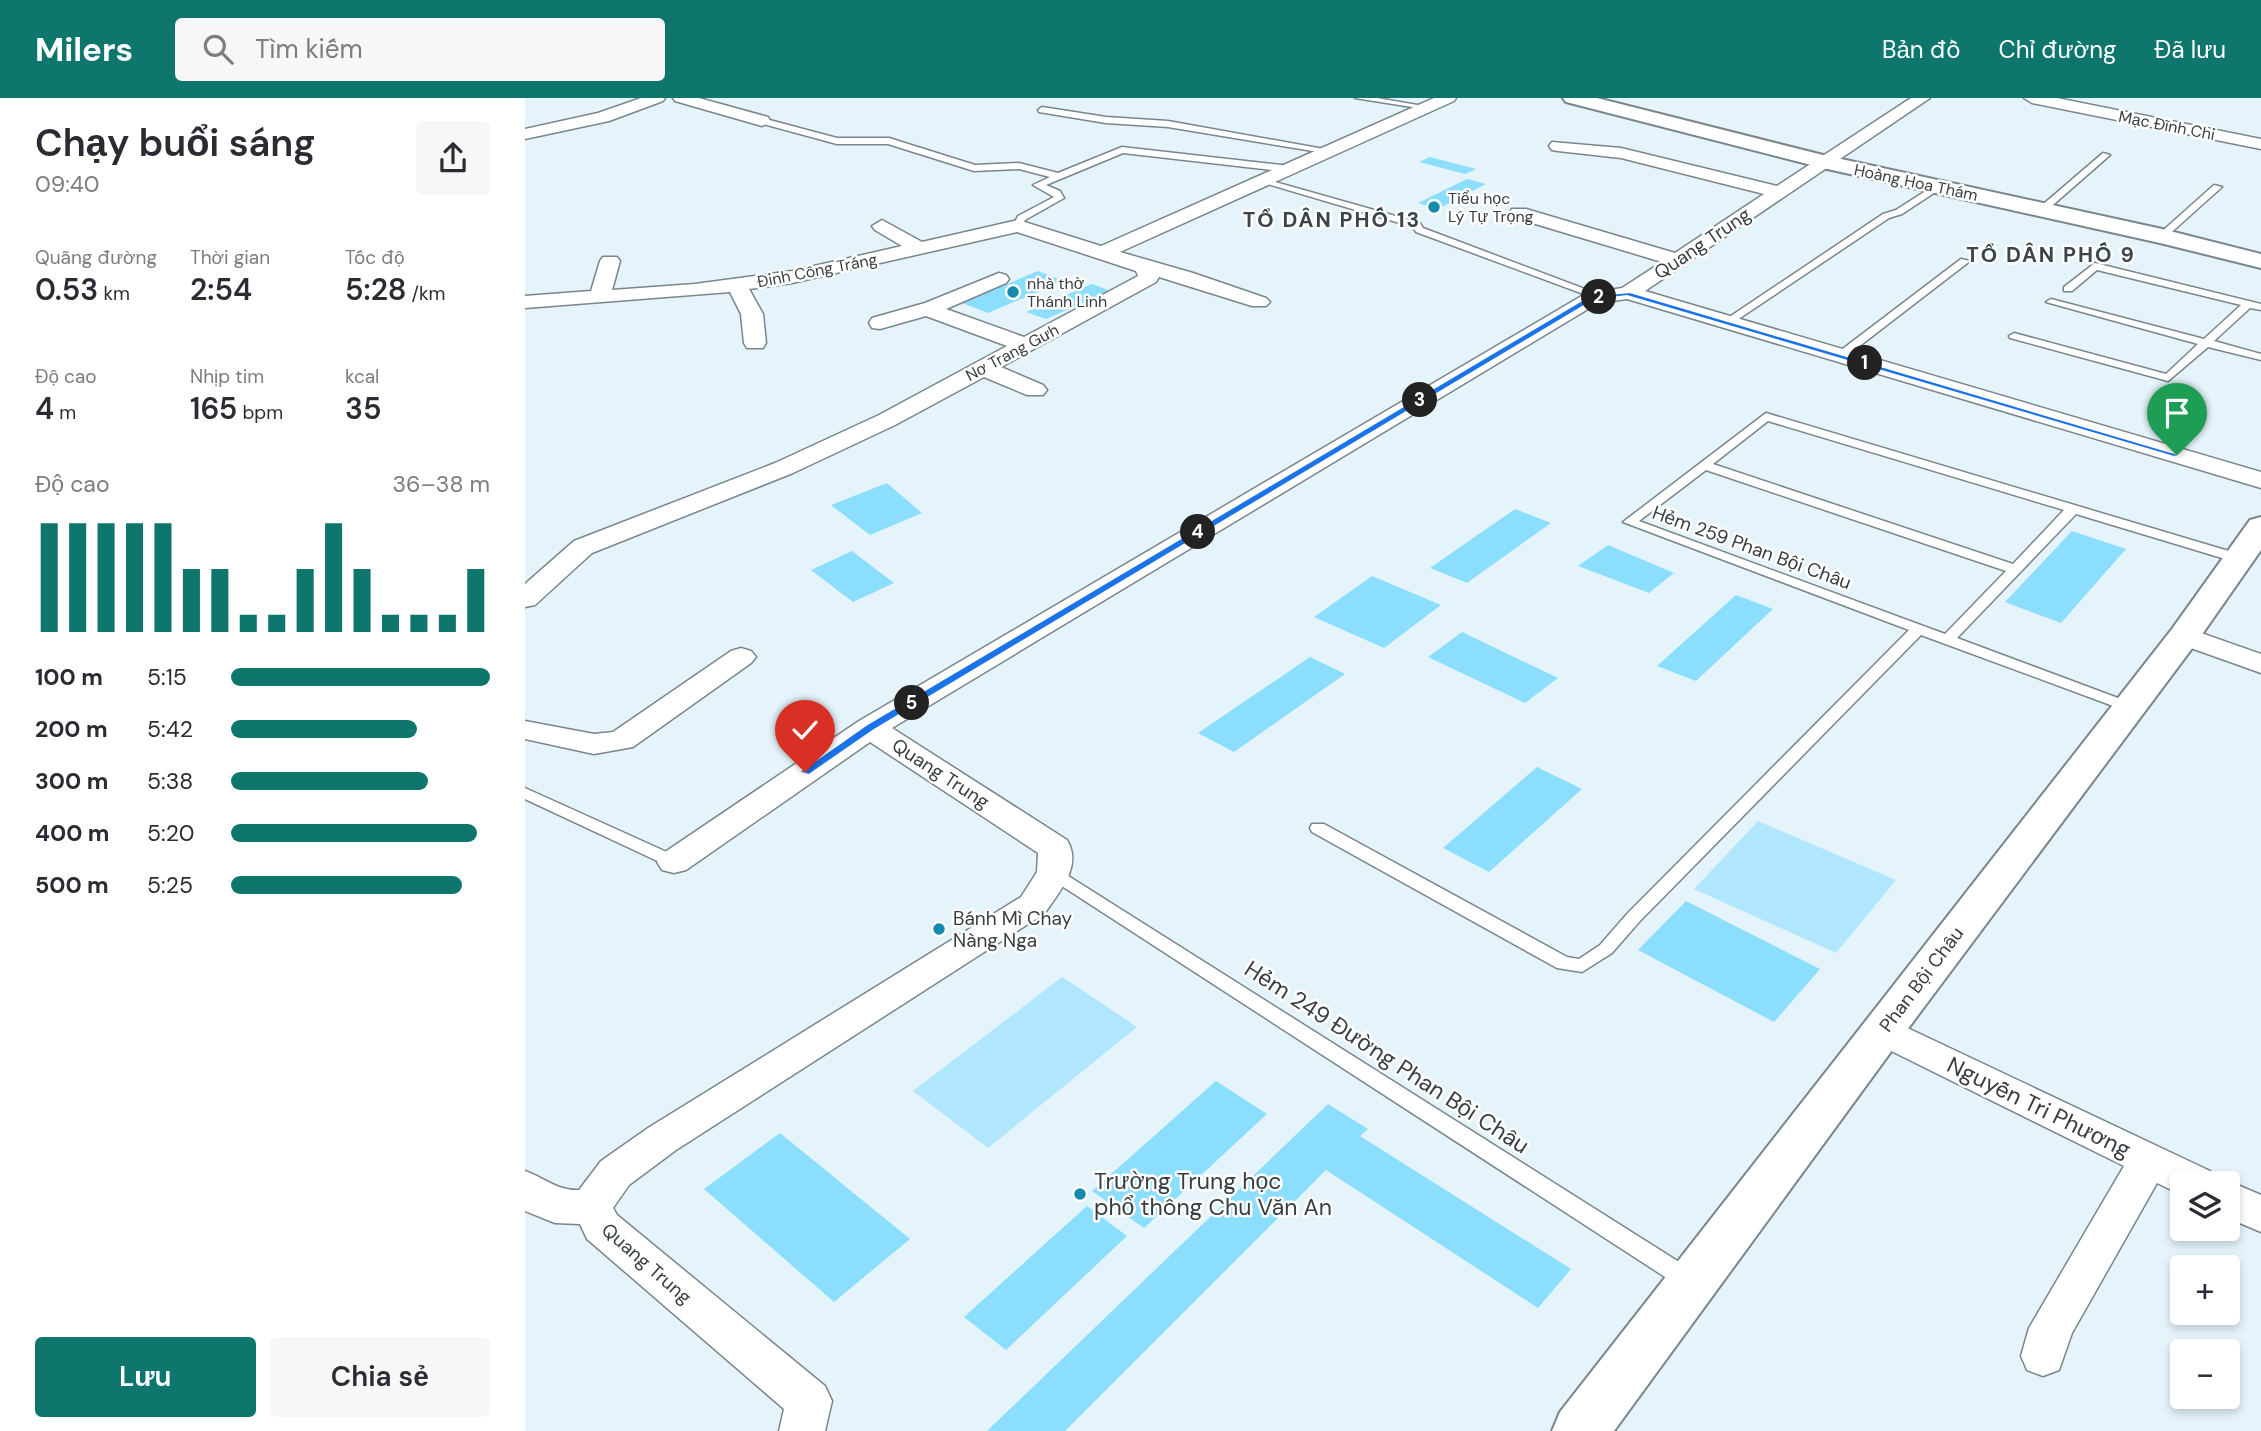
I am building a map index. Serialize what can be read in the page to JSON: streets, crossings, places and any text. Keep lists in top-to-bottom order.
{
  "streets": {
    "main road": ["Hoàng Hoa Thám", "Phan Bội Châu"],
    "street": [
      "Mạc Đĩnh Chi",
      "Quang Trung",
      "Đinh Công Tráng",
      "Nơ Trang Gưh",
      "Nguyễn Tri Phương"
    ],
    "lane": ["Hẻm 259 Phan Bội Châu", "Hẻm 249 Đường Phan Bội Châu"]
  },
  "crossings": [
    ["Hoàng Hoa Thám", "Quang Trung"],
    ["Quang Trung", "Hẻm 249 Đường Phan Bội Châu"],
    ["Hẻm 259 Phan Bội Châu", "Phan Bội Châu"],
    ["Phan Bội Châu", "Hẻm 249 Đường Phan Bội Châu"],
    ["Phan Bội Châu", "Nguyễn Tri Phương"]
  ],
  "districts": ["TỔ DÂN PHỐ 13", "TỔ DÂN PHỐ 9"],
  "places": [
    "Tiểu học Lý Tự Trọng",
    "nhà thờ Thánh Linh",
    "Bánh Mì Chay Nàng Nga",
    "Trường Trung học phổ thông Chu Văn An"
  ],
  "page": {
    "header": "Milers",
    "search": "Tìm kiếm",
    "nav": ["Bản đồ", "Chỉ đường", "Đã lưu"],
    "heading": ["Chạy buổi sáng", "09:40"],
    "stats": [
      ["Quãng đường", "0.53 km"],
      ["Thời gian", "2:54"],
      ["Tốc độ", "5:28 /km"],
      ["Độ cao", "4 m"],
      ["Nhịp tim", "165 bpm"],
      ["kcal", "35"]
    ],
    "pins": [
      "2",
      "1",
      "3",
      "4",
      "5"
    ],
    "chart": ["Độ cao", "36–38 m"],
    "list": [
      {
        "name": "100 m",
        "note": "5:15"
      },
      {
        "name": "200 m",
        "note": "5:42"
      },
      {
        "name": "300 m",
        "note": "5:38"
      },
      {
        "name": "400 m",
        "note": "5:20"
      },
      {
        "name": "500 m",
        "note": "5:25"
      }
    ],
    "map_buttons": ["+", "−"],
    "buttons": ["Lưu", "Chia sẻ"]
  }
}
